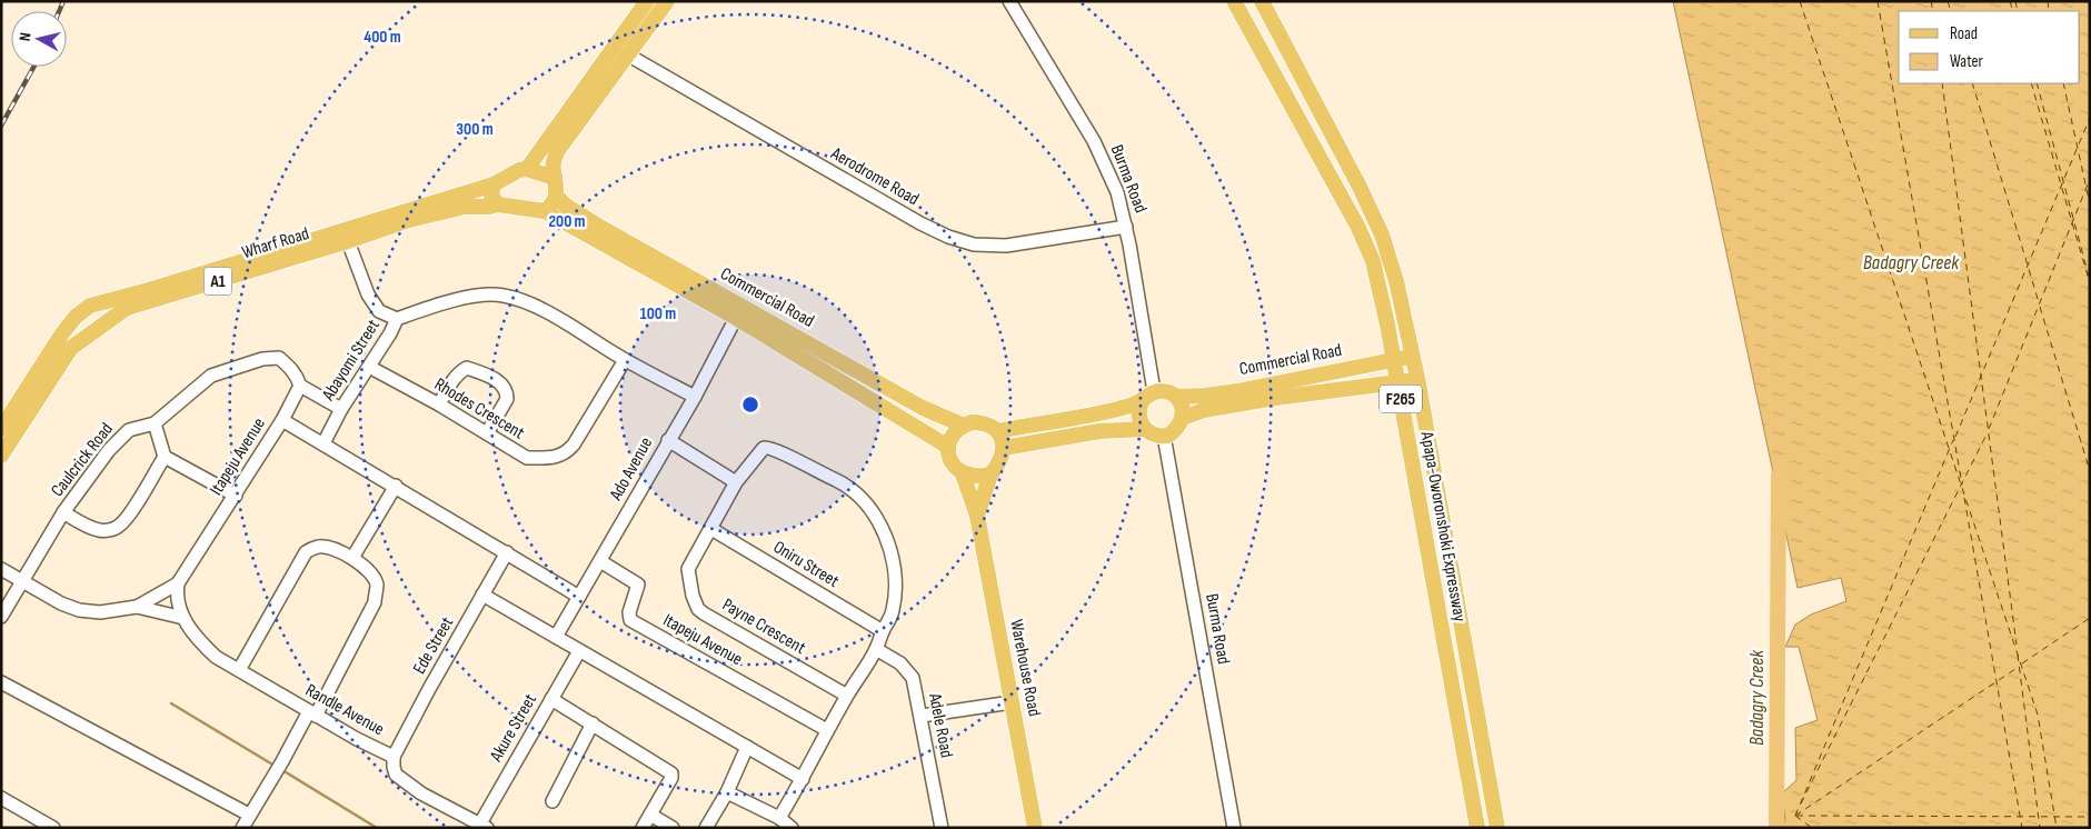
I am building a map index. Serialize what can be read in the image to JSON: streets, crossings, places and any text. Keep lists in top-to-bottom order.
{
  "streets": {
    "main road": [
      "Wharf Road",
      "A1",
      "Commercial Road",
      "F265",
      "Apapa-Oworonshoki Expressway",
      "Warehouse Road"
    ],
    "street": [
      "Aerodrome Road",
      "Burma Road",
      "Abayomi Street",
      "Rhodes Crescent",
      "Itapeju Avenue",
      "Caulcrick Road",
      "Ado Avenue",
      "Oniru Street",
      "Payne Crescent",
      "Ede Street",
      "Randle Avenue",
      "Adele Road",
      "Akure Street"
    ]
  },
  "crossings": [
    ["Aerodrome Road", "Burma Road"],
    ["Burma Road", "Commercial Road"],
    ["Wharf Road", "Commercial Road"],
    ["Commercial Road", "Ado Avenue"],
    ["Commercial Road", "Apapa-Oworonshoki Expressway"],
    ["Commercial Road", "Warehouse Road"],
    ["Abayomi Street", "Rhodes Crescent"],
    ["Abayomi Street", "Itapeju Avenue"],
    ["Abayomi Street", "Caulcrick Road"],
    ["Abayomi Street", "Ado Avenue"],
    ["Itapeju Avenue", "Caulcrick Road"],
    ["Itapeju Avenue", "Ado Avenue"],
    ["Itapeju Avenue", "Ede Street"],
    ["Oniru Street", "Payne Crescent"],
    ["Ede Street", "Randle Avenue"],
    ["Randle Avenue", "Akure Street"]
  ],
  "water": ["Badagry Creek"],
  "legend": ["Road", "Water"],
  "north": "left",
  "rings": [
    "400 m",
    "300 m",
    "200 m",
    "100 m"
  ]
}
